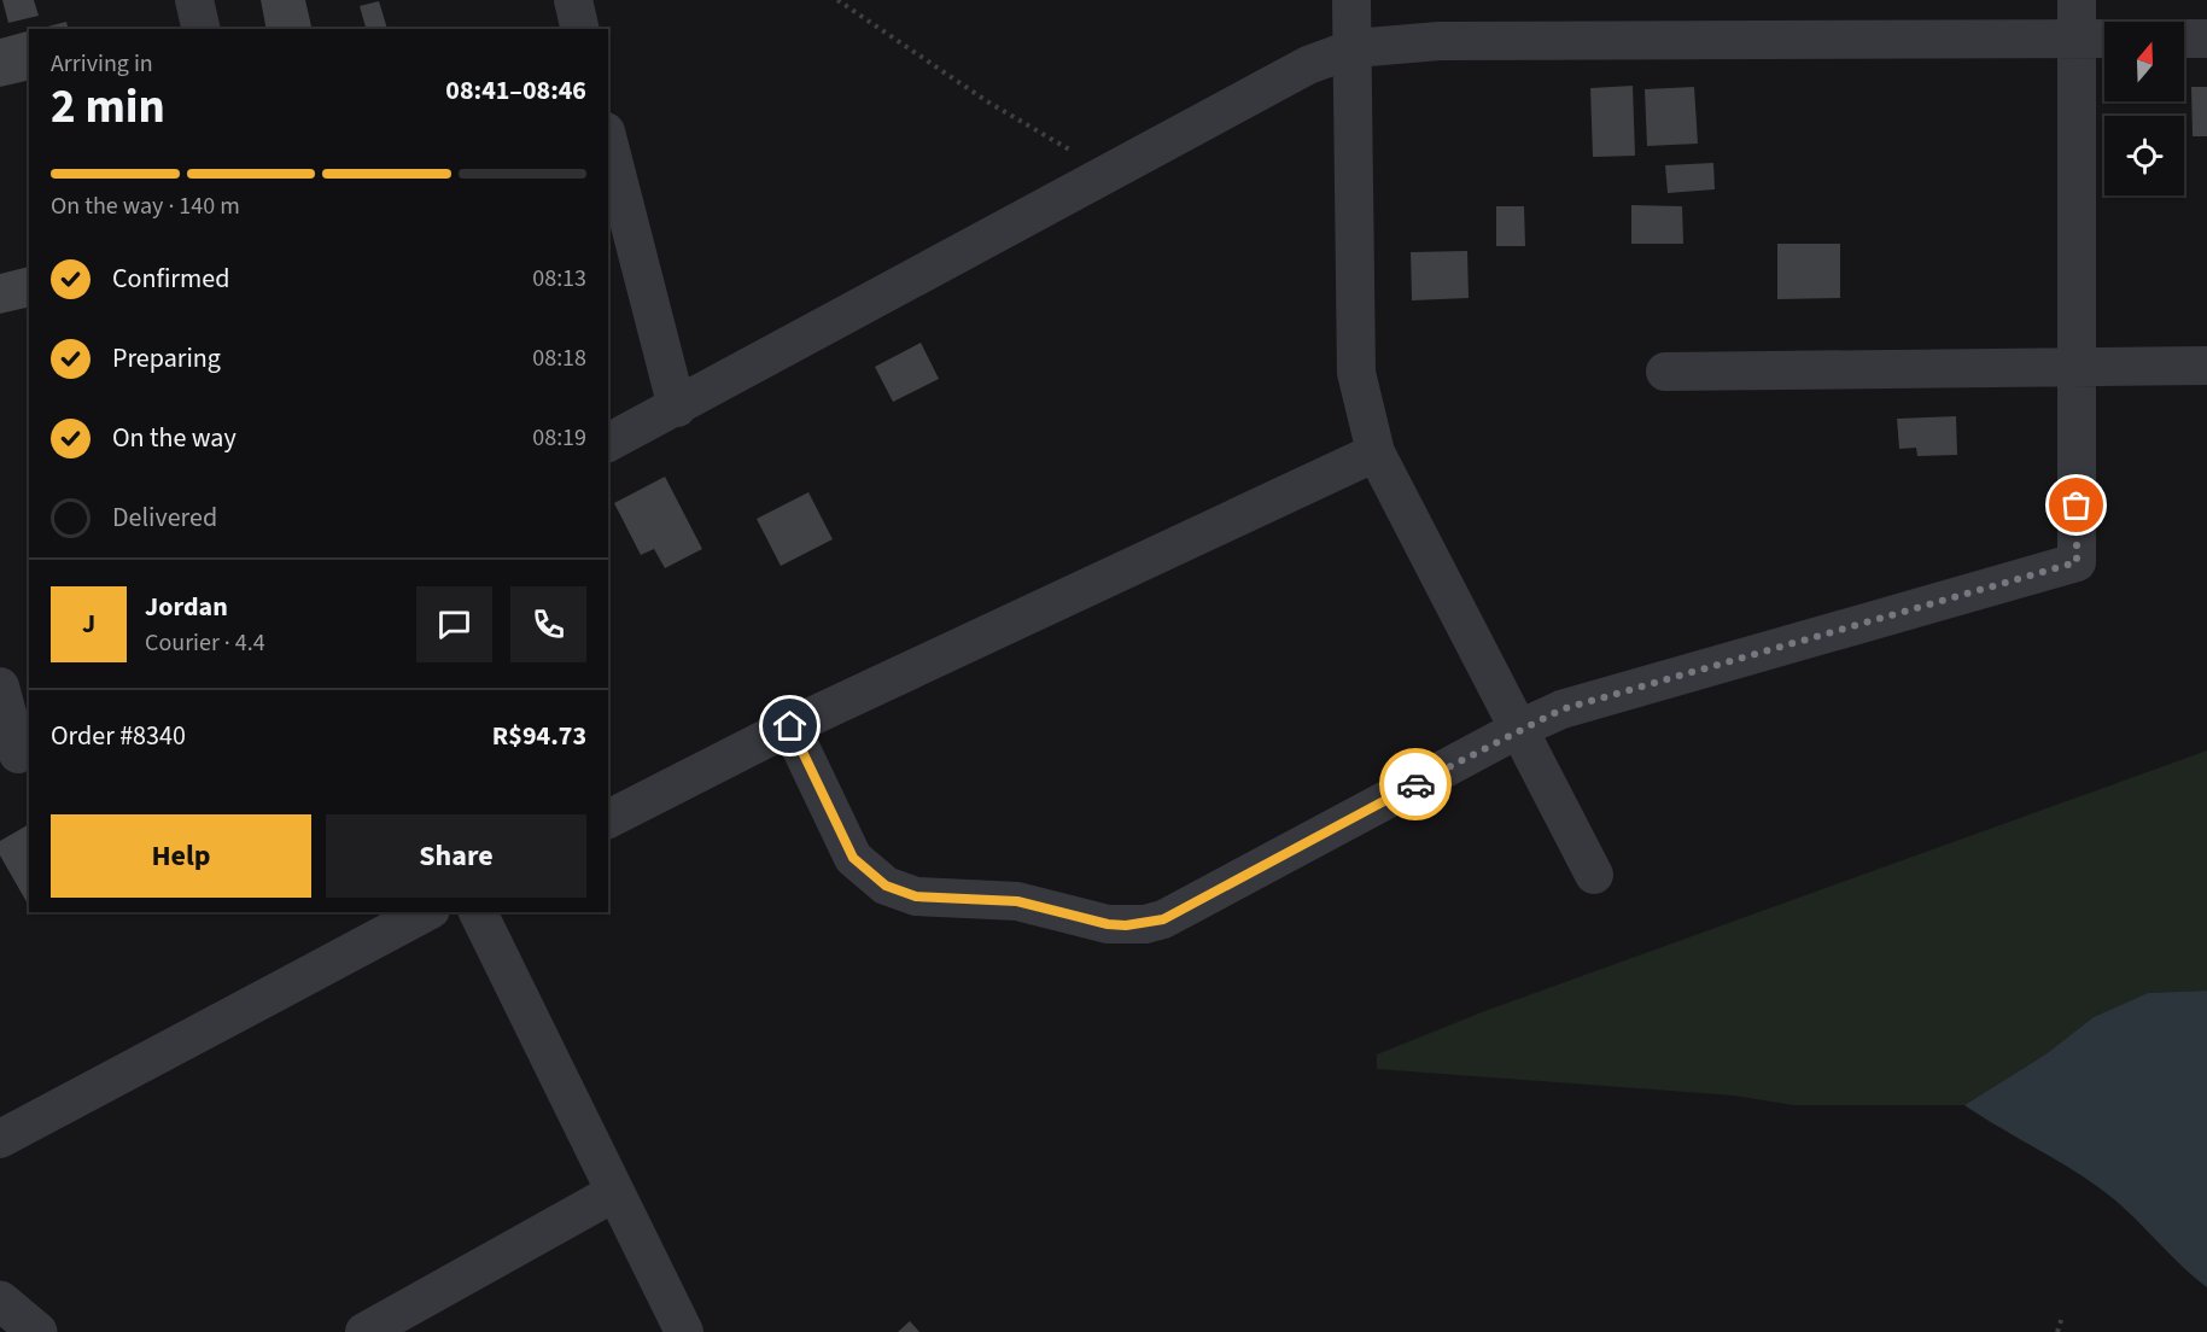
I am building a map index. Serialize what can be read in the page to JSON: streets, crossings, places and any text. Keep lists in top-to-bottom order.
{
  "north": "top",
  "page": {
    "heading": ["2 min", "Arriving in", "08:41–08:46"],
    "panel": [
      "Jordan",
      "Courier · 4.4",
      "Order #8340",
      "R$94.73"
    ],
    "bar": "On the way · 140 m",
    "list": [
      ["Confirmed", "08:13"],
      ["Preparing", "08:18"],
      ["On the way", "08:19"],
      "Delivered"
    ],
    "round": "J",
    "buttons": ["Help", "Share"]
  }
}
